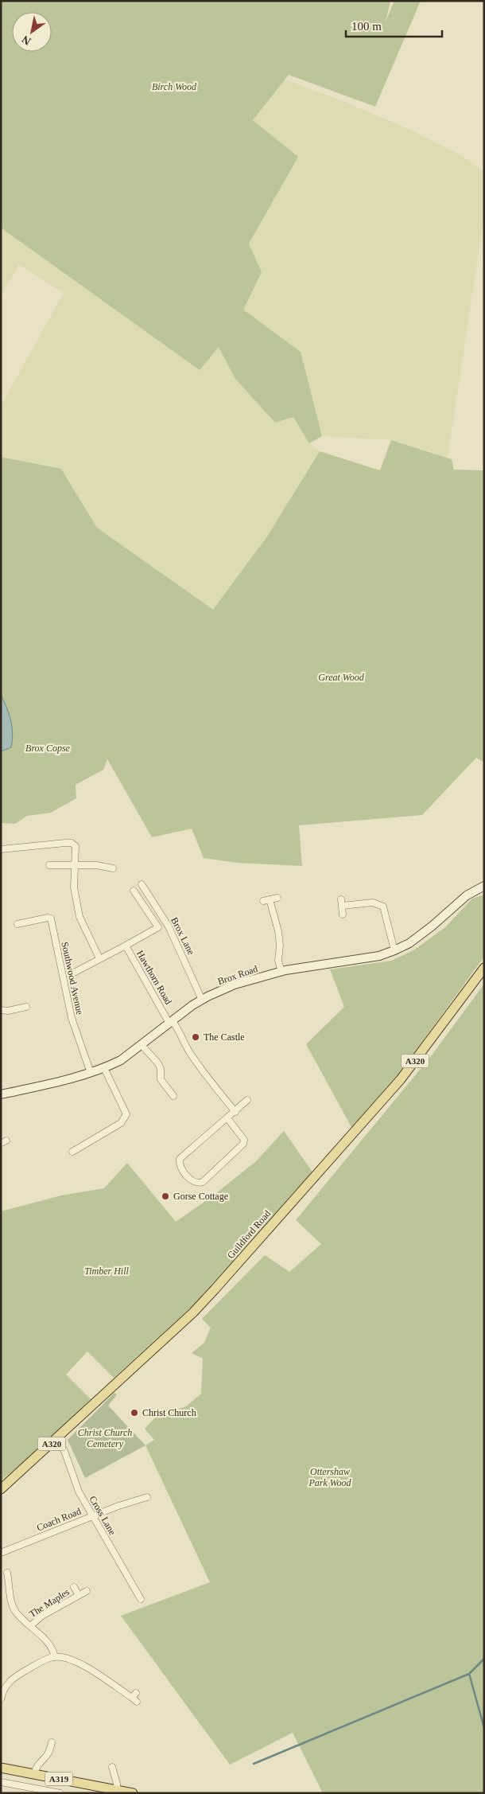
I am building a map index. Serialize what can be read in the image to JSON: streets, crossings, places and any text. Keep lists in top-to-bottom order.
{
  "streets": {
    "main road": ["A320", "Guildford Road", "A319"],
    "street": [
      "Brox Lane",
      "Brox Road",
      "Hawthorn Road",
      "Southwood Avenue",
      "Cross Lane",
      "Coach Road",
      "The Maples"
    ]
  },
  "crossings": [
    ["Brox Lane", "Brox Road"],
    ["Brox Road", "Hawthorn Road"],
    ["Brox Road", "Southwood Avenue"],
    ["Guildford Road", "Cross Lane"],
    ["Cross Lane", "Coach Road"]
  ],
  "parks": [
    "Birch Wood",
    "Great Wood",
    "Brox Copse",
    "Timber Hill",
    "Christ Church Cemetery",
    "Ottershaw Park Wood"
  ],
  "places": ["The Castle", "Gorse Cottage", "Christ Church"],
  "scale_bar": "100 m",
  "north": "bottom left"
}
